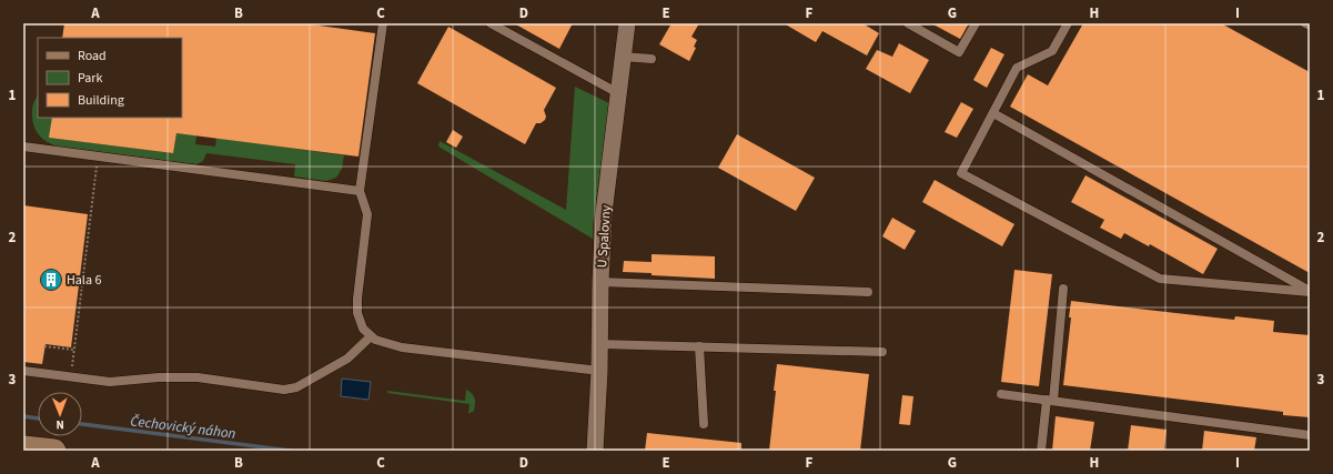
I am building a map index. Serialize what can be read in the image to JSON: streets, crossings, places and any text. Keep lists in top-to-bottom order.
{
  "streets": {
    "street": ["U Spalovny"]
  },
  "water": ["Čechovický náhon"],
  "places": {
    "building": ["Hala 6"]
  },
  "legend": ["Road", "Park", "Building"],
  "north": "bottom",
  "grid": {
    "columns": [
      "A",
      "B",
      "C",
      "D",
      "E",
      "F",
      "G",
      "H",
      "I"
    ],
    "rows": ["1", "2", "3"]
  }
}
